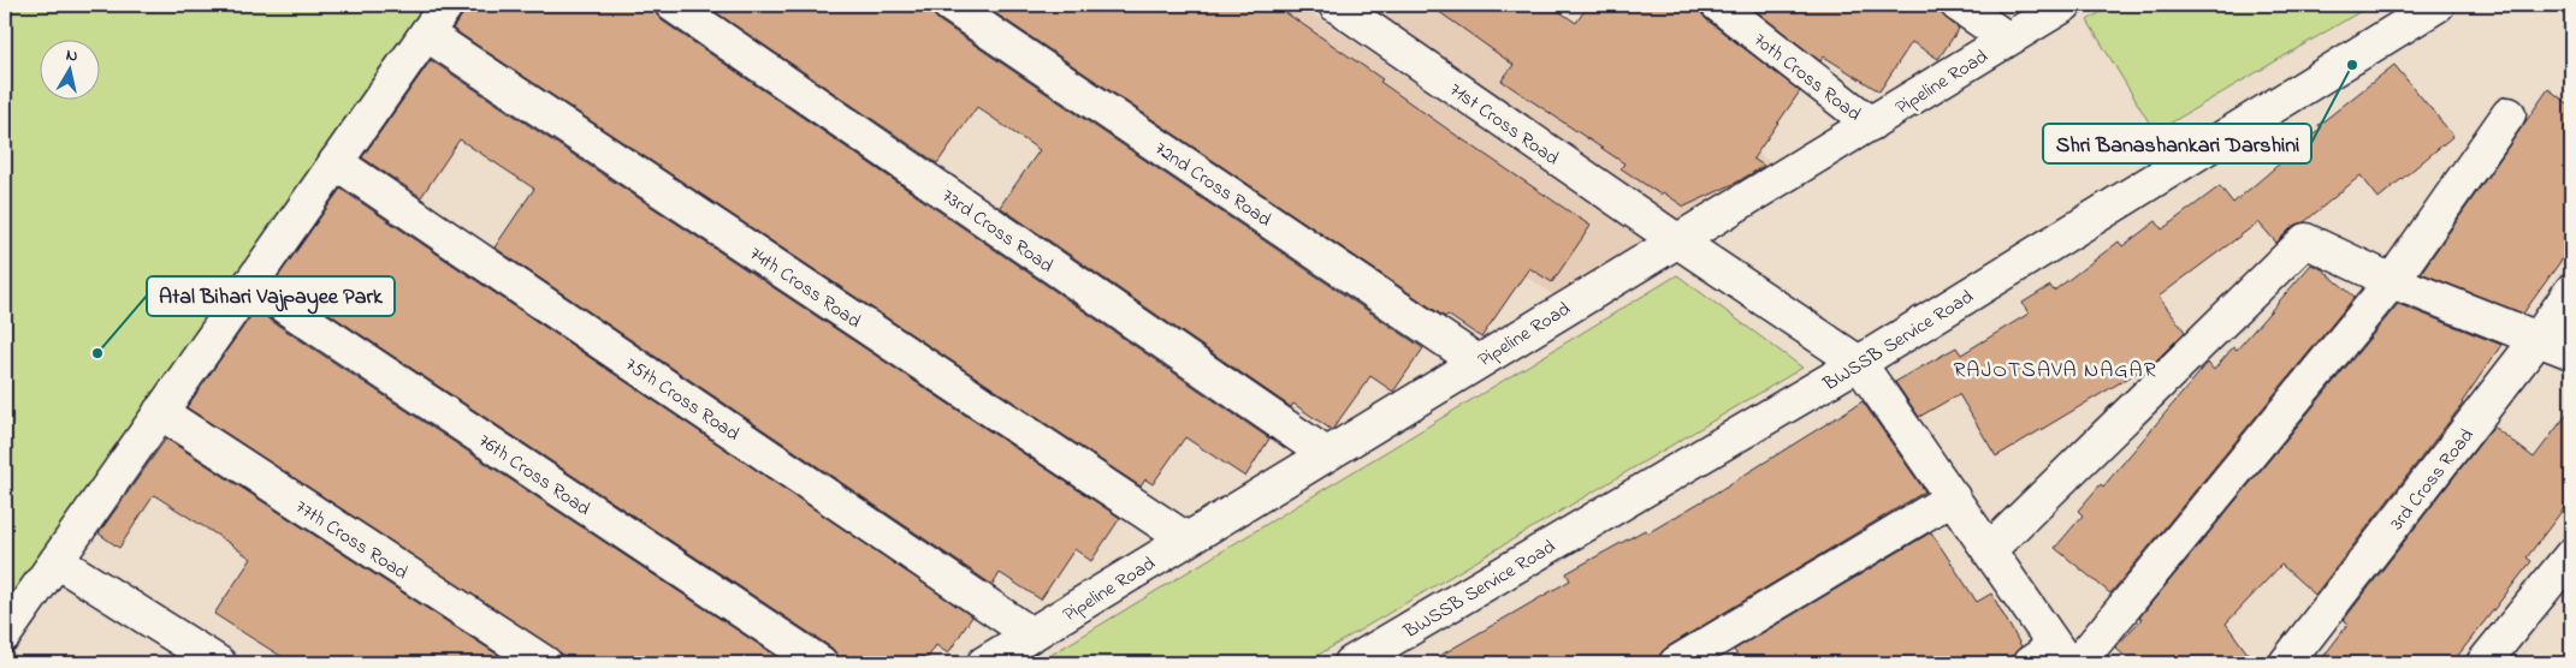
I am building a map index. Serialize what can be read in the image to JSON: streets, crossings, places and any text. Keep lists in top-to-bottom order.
{
  "streets": {
    "street": [
      "70th Cross Road",
      "Pipeline Road",
      "71st Cross Road",
      "72nd Cross Road",
      "73rd Cross Road",
      "74th Cross Road",
      "BWSSB Service Road",
      "75th Cross Road",
      "76th Cross Road",
      "3rd Cross Road",
      "77th Cross Road"
    ]
  },
  "crossings": [
    ["70th Cross Road", "Pipeline Road"],
    ["Pipeline Road", "71st Cross Road"],
    ["Pipeline Road", "72nd Cross Road"],
    ["Pipeline Road", "73rd Cross Road"],
    ["Pipeline Road", "74th Cross Road"],
    ["Pipeline Road", "75th Cross Road"],
    ["71st Cross Road", "BWSSB Service Road"]
  ],
  "districts": ["RAJOTSAVA NAGAR"],
  "places": ["Shri Banashankari Darshini", "Atal Bihari Vajpayee Park"],
  "north": "top"
}
